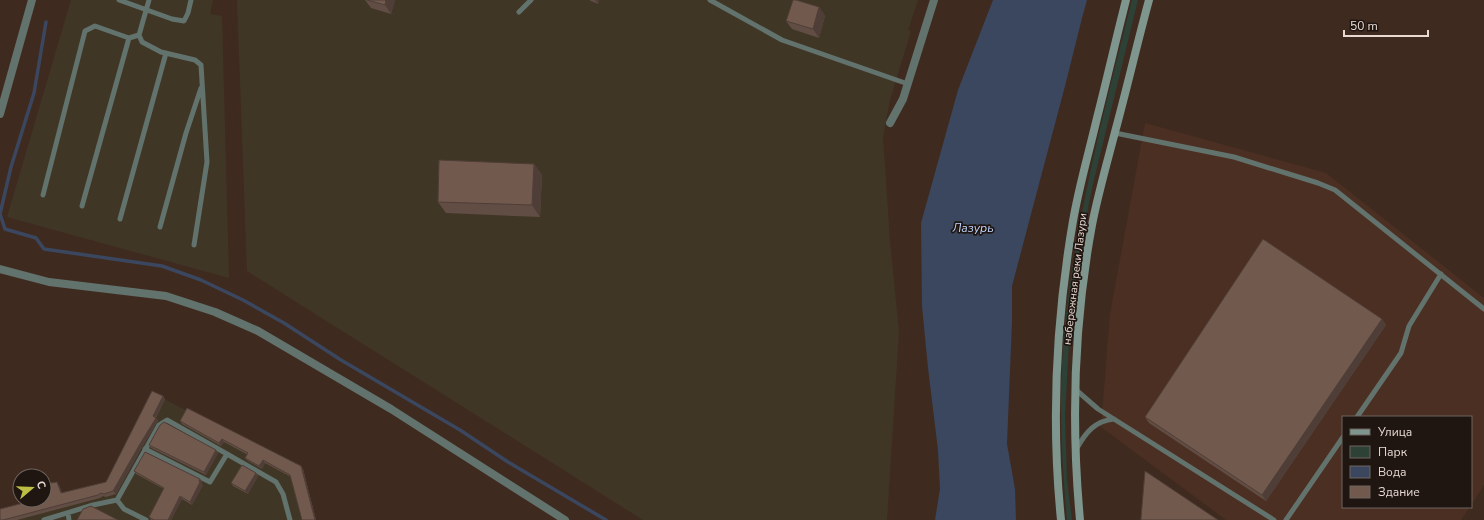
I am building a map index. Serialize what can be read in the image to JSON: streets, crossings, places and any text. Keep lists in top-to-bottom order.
{
  "streets": {
    "main road": ["набережная реки Лазури"]
  },
  "water": ["Лазурь"],
  "legend": [
    "Улица",
    "Парк",
    "Вода",
    "Здание"
  ],
  "scale_bar": "50 m",
  "north": "right"
}
